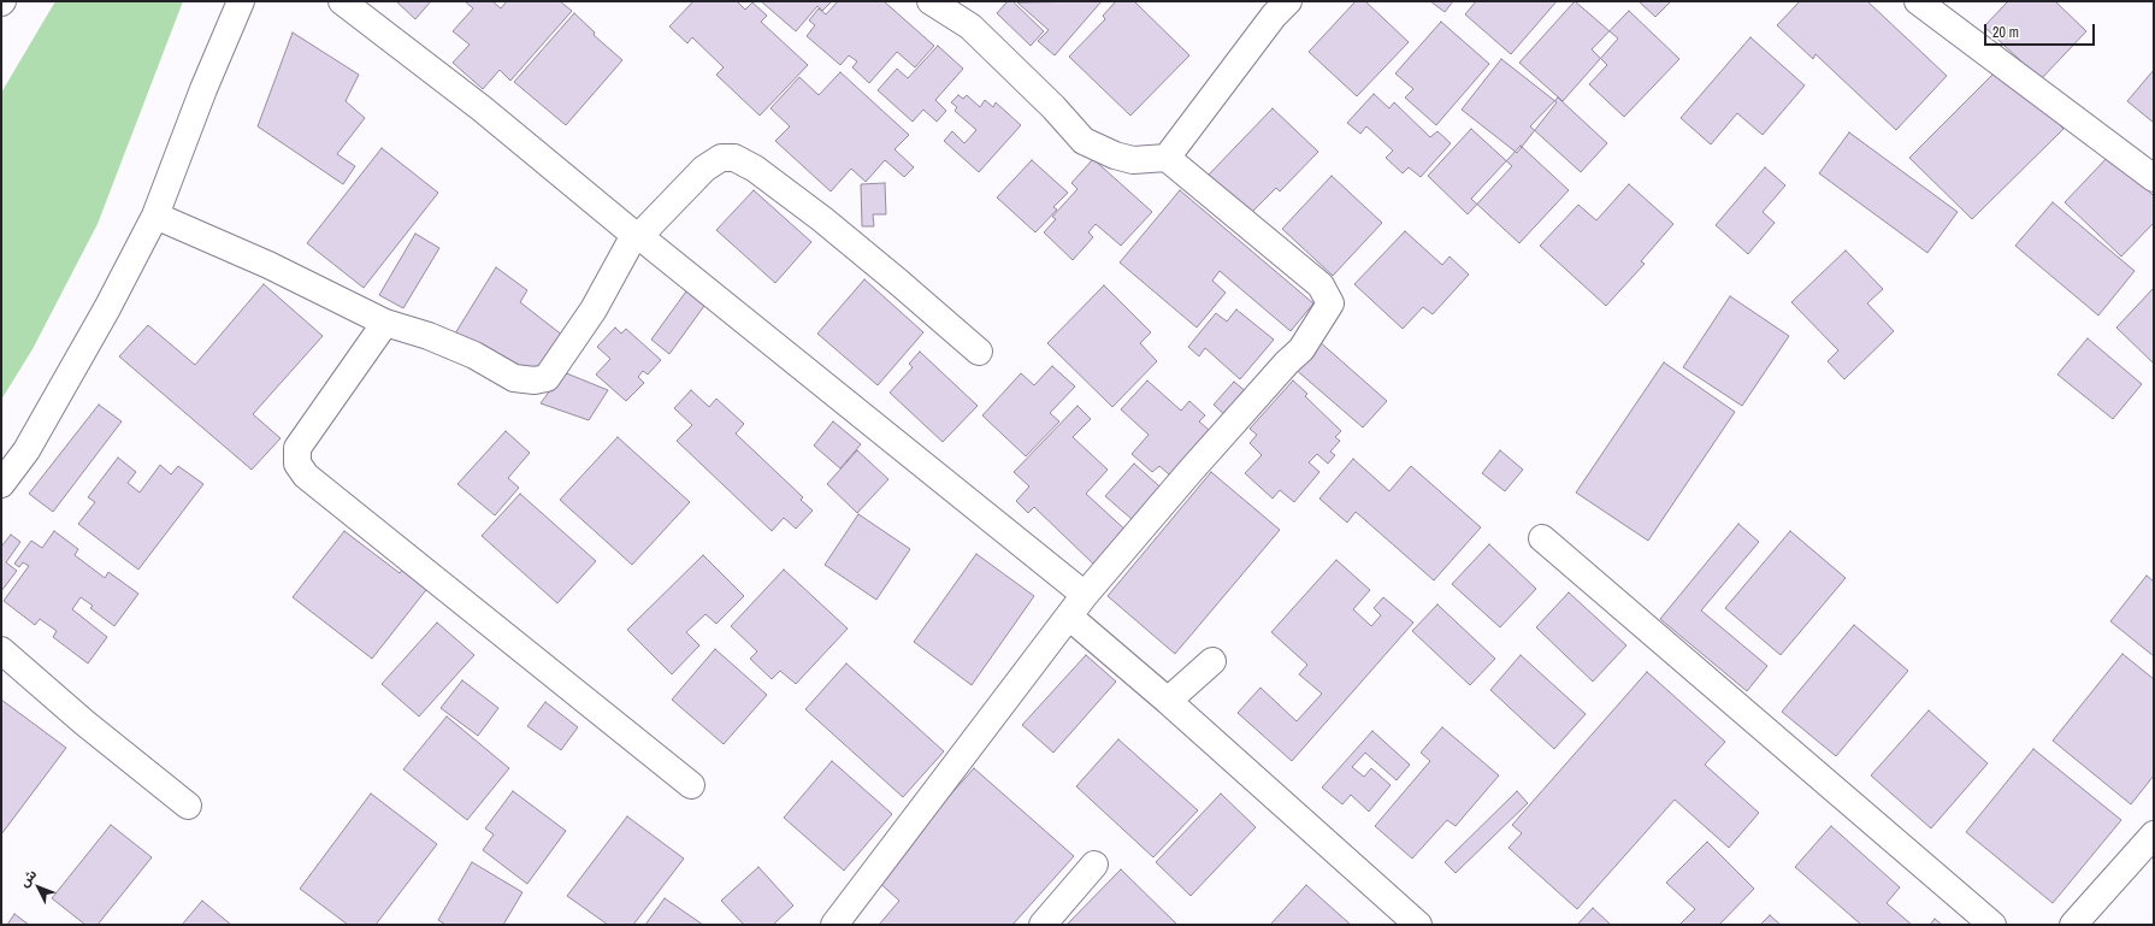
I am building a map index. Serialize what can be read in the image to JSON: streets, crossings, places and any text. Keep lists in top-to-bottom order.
{
  "scale_bar": "20 m",
  "north": "top left"
}
